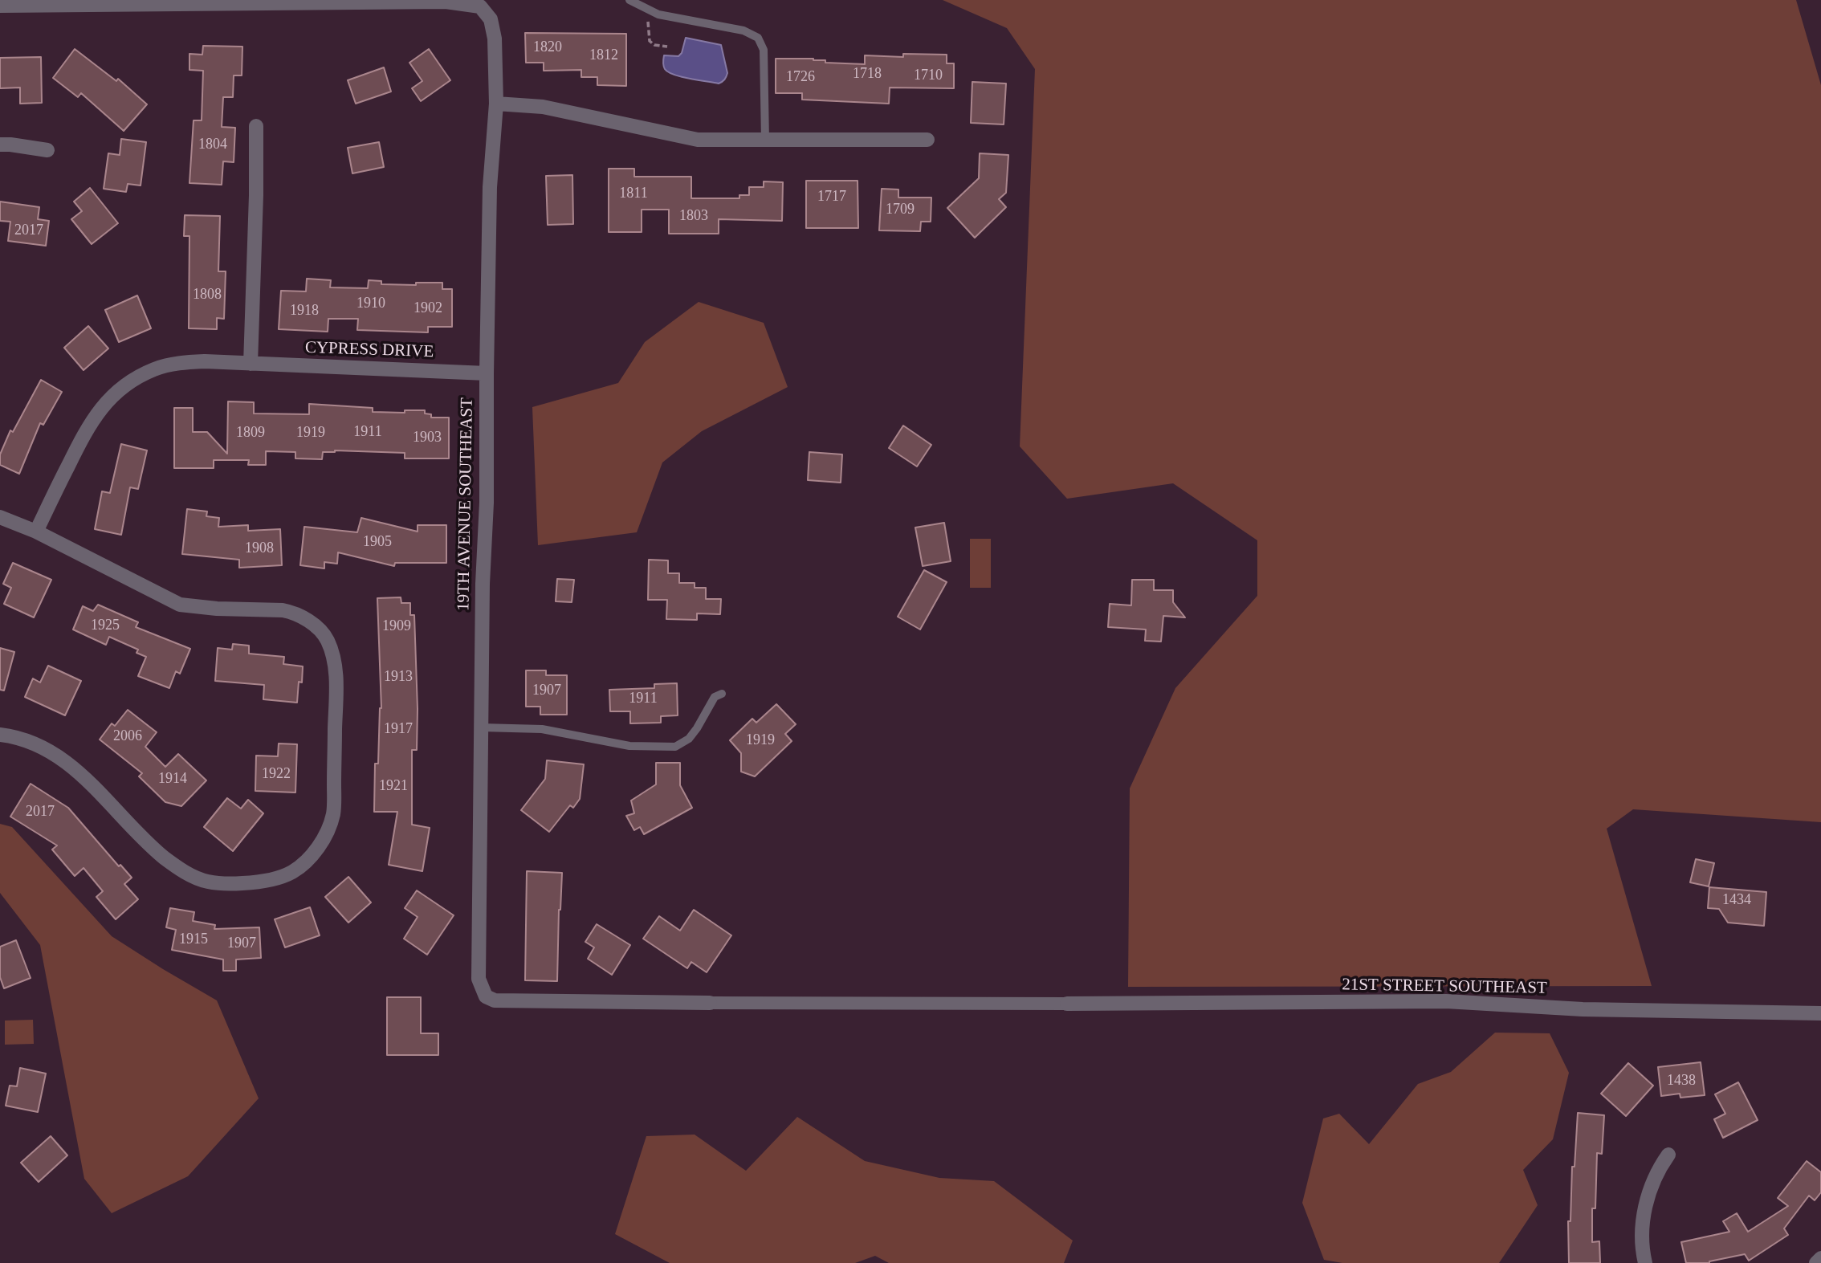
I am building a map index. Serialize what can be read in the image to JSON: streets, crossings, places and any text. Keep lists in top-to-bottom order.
{
  "streets": {
    "street": ["CYPRESS DRIVE", "19TH AVENUE SOUTHEAST", "21ST STREET SOUTHEAST"]
  },
  "crossings": [
    ["CYPRESS DRIVE", "19TH AVENUE SOUTHEAST"]
  ],
  "house_numbers": [
    "1820",
    "1812",
    "1718",
    "1710",
    "1726",
    "1804",
    "1811",
    "1717",
    "1709",
    "1803",
    "2017",
    "1808",
    "1910",
    "1902",
    "1918",
    "1911",
    "1809",
    "1919",
    "1903",
    "1905",
    "1908",
    "1925",
    "1909",
    "1913",
    "1907",
    "1911",
    "1917",
    "2006",
    "1919",
    "1922",
    "1914",
    "1921",
    "2017",
    "1434",
    "1915",
    "1907",
    "1438"
  ]
}
